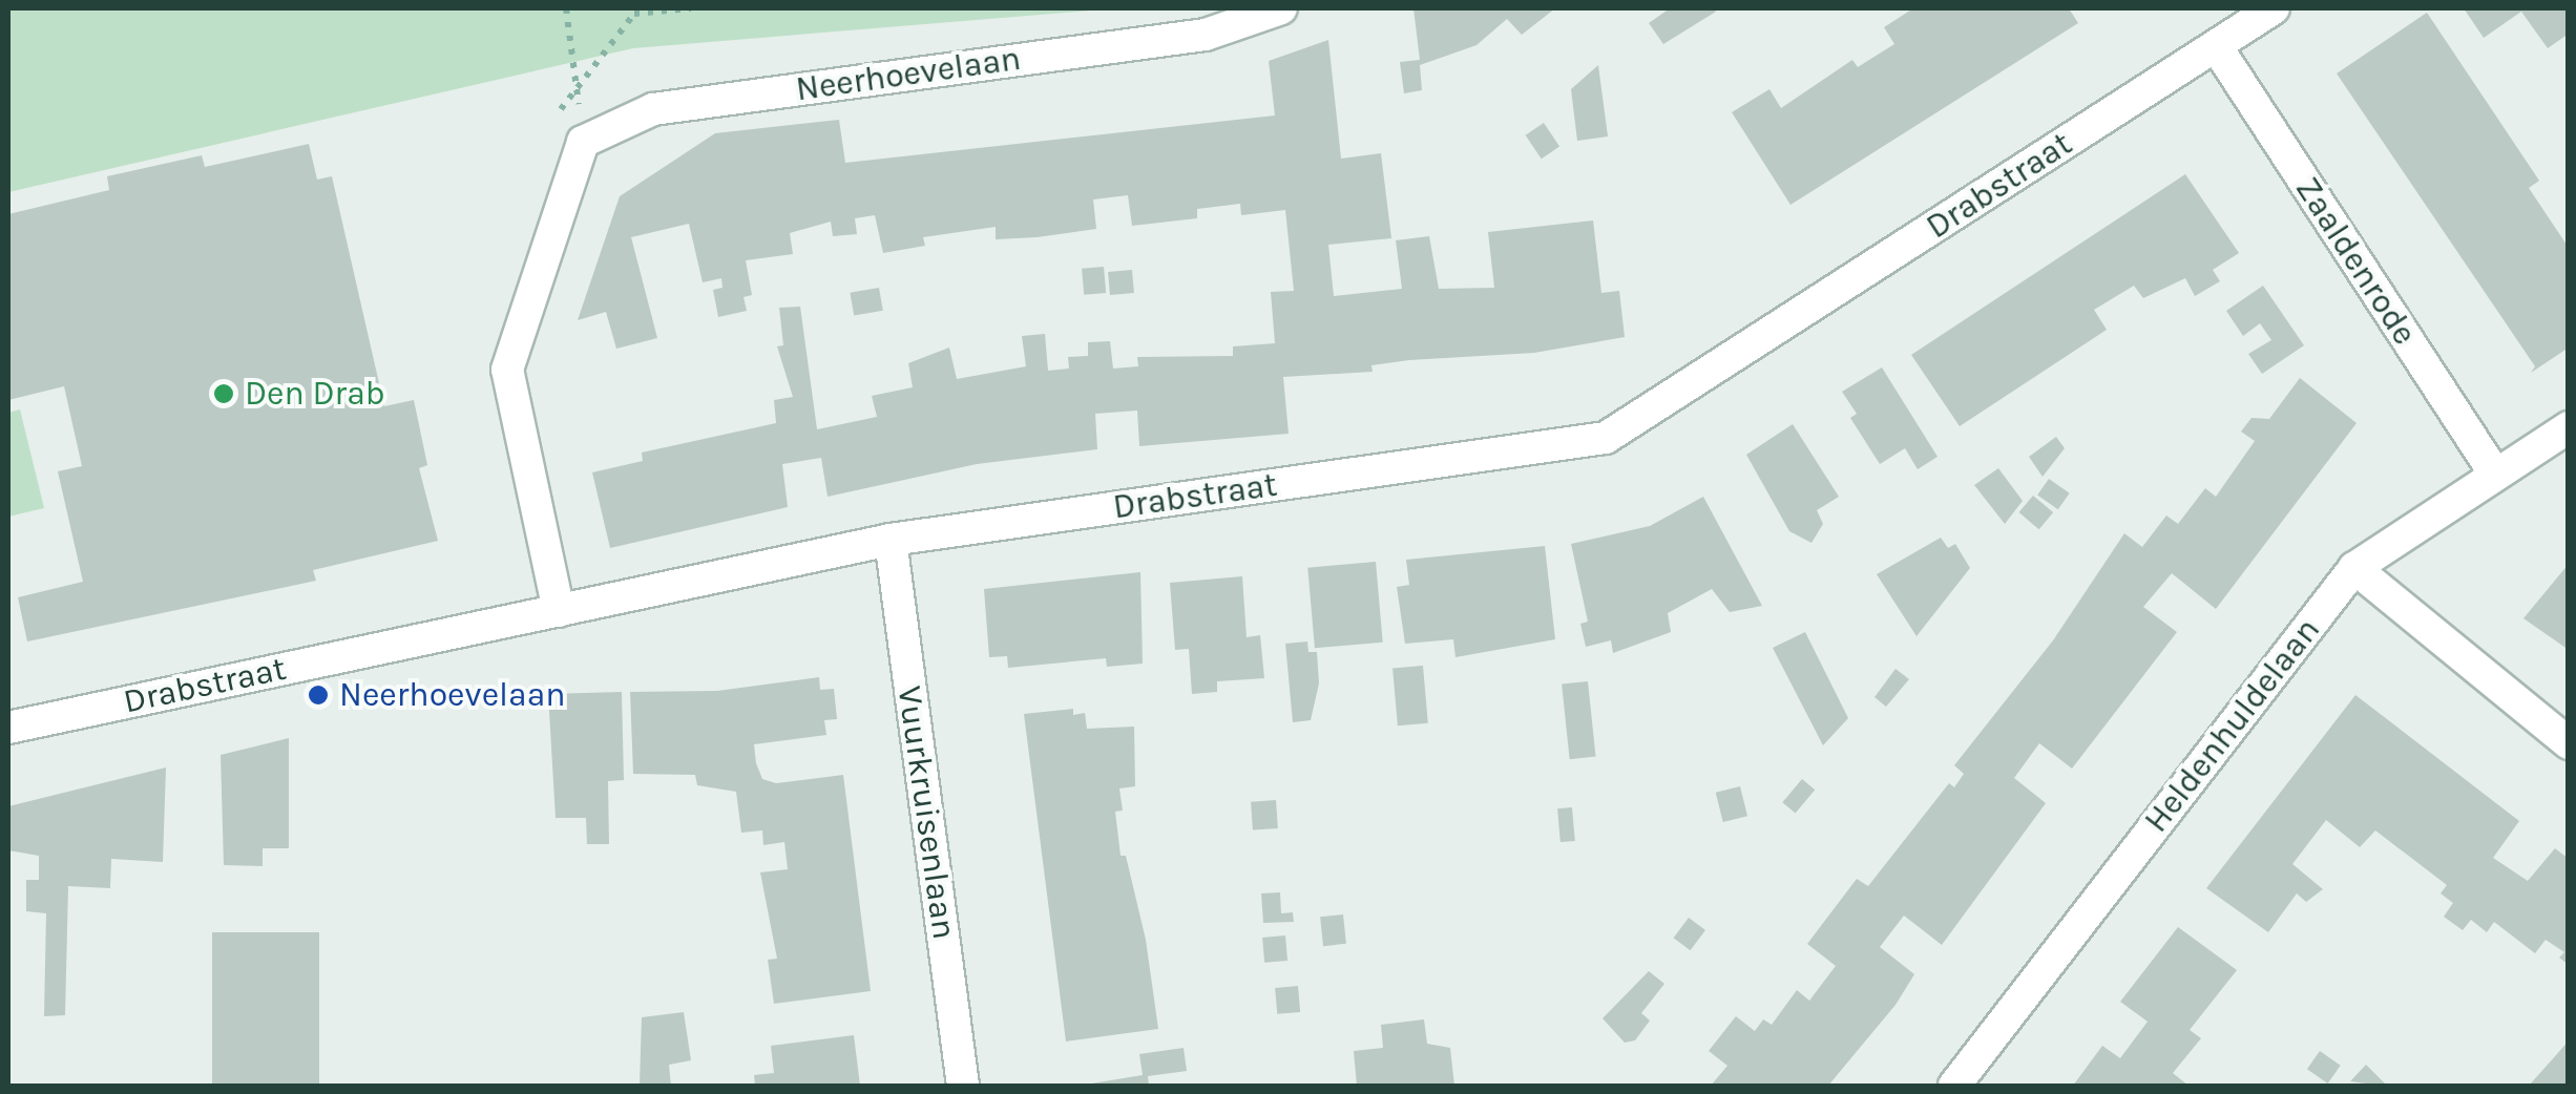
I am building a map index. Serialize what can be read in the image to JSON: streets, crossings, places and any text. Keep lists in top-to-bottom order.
{
  "streets": {
    "street": [
      "Neerhoevelaan",
      "Drabstraat",
      "Zaaldenrode",
      "Heldenhuldelaan",
      "Vuurkruisenlaan"
    ]
  },
  "crossings": [
    ["Drabstraat", "Zaaldenrode"],
    ["Drabstraat", "Vuurkruisenlaan"],
    ["Zaaldenrode", "Heldenhuldelaan"]
  ],
  "places": ["Den Drab", "Neerhoevelaan"]
}
